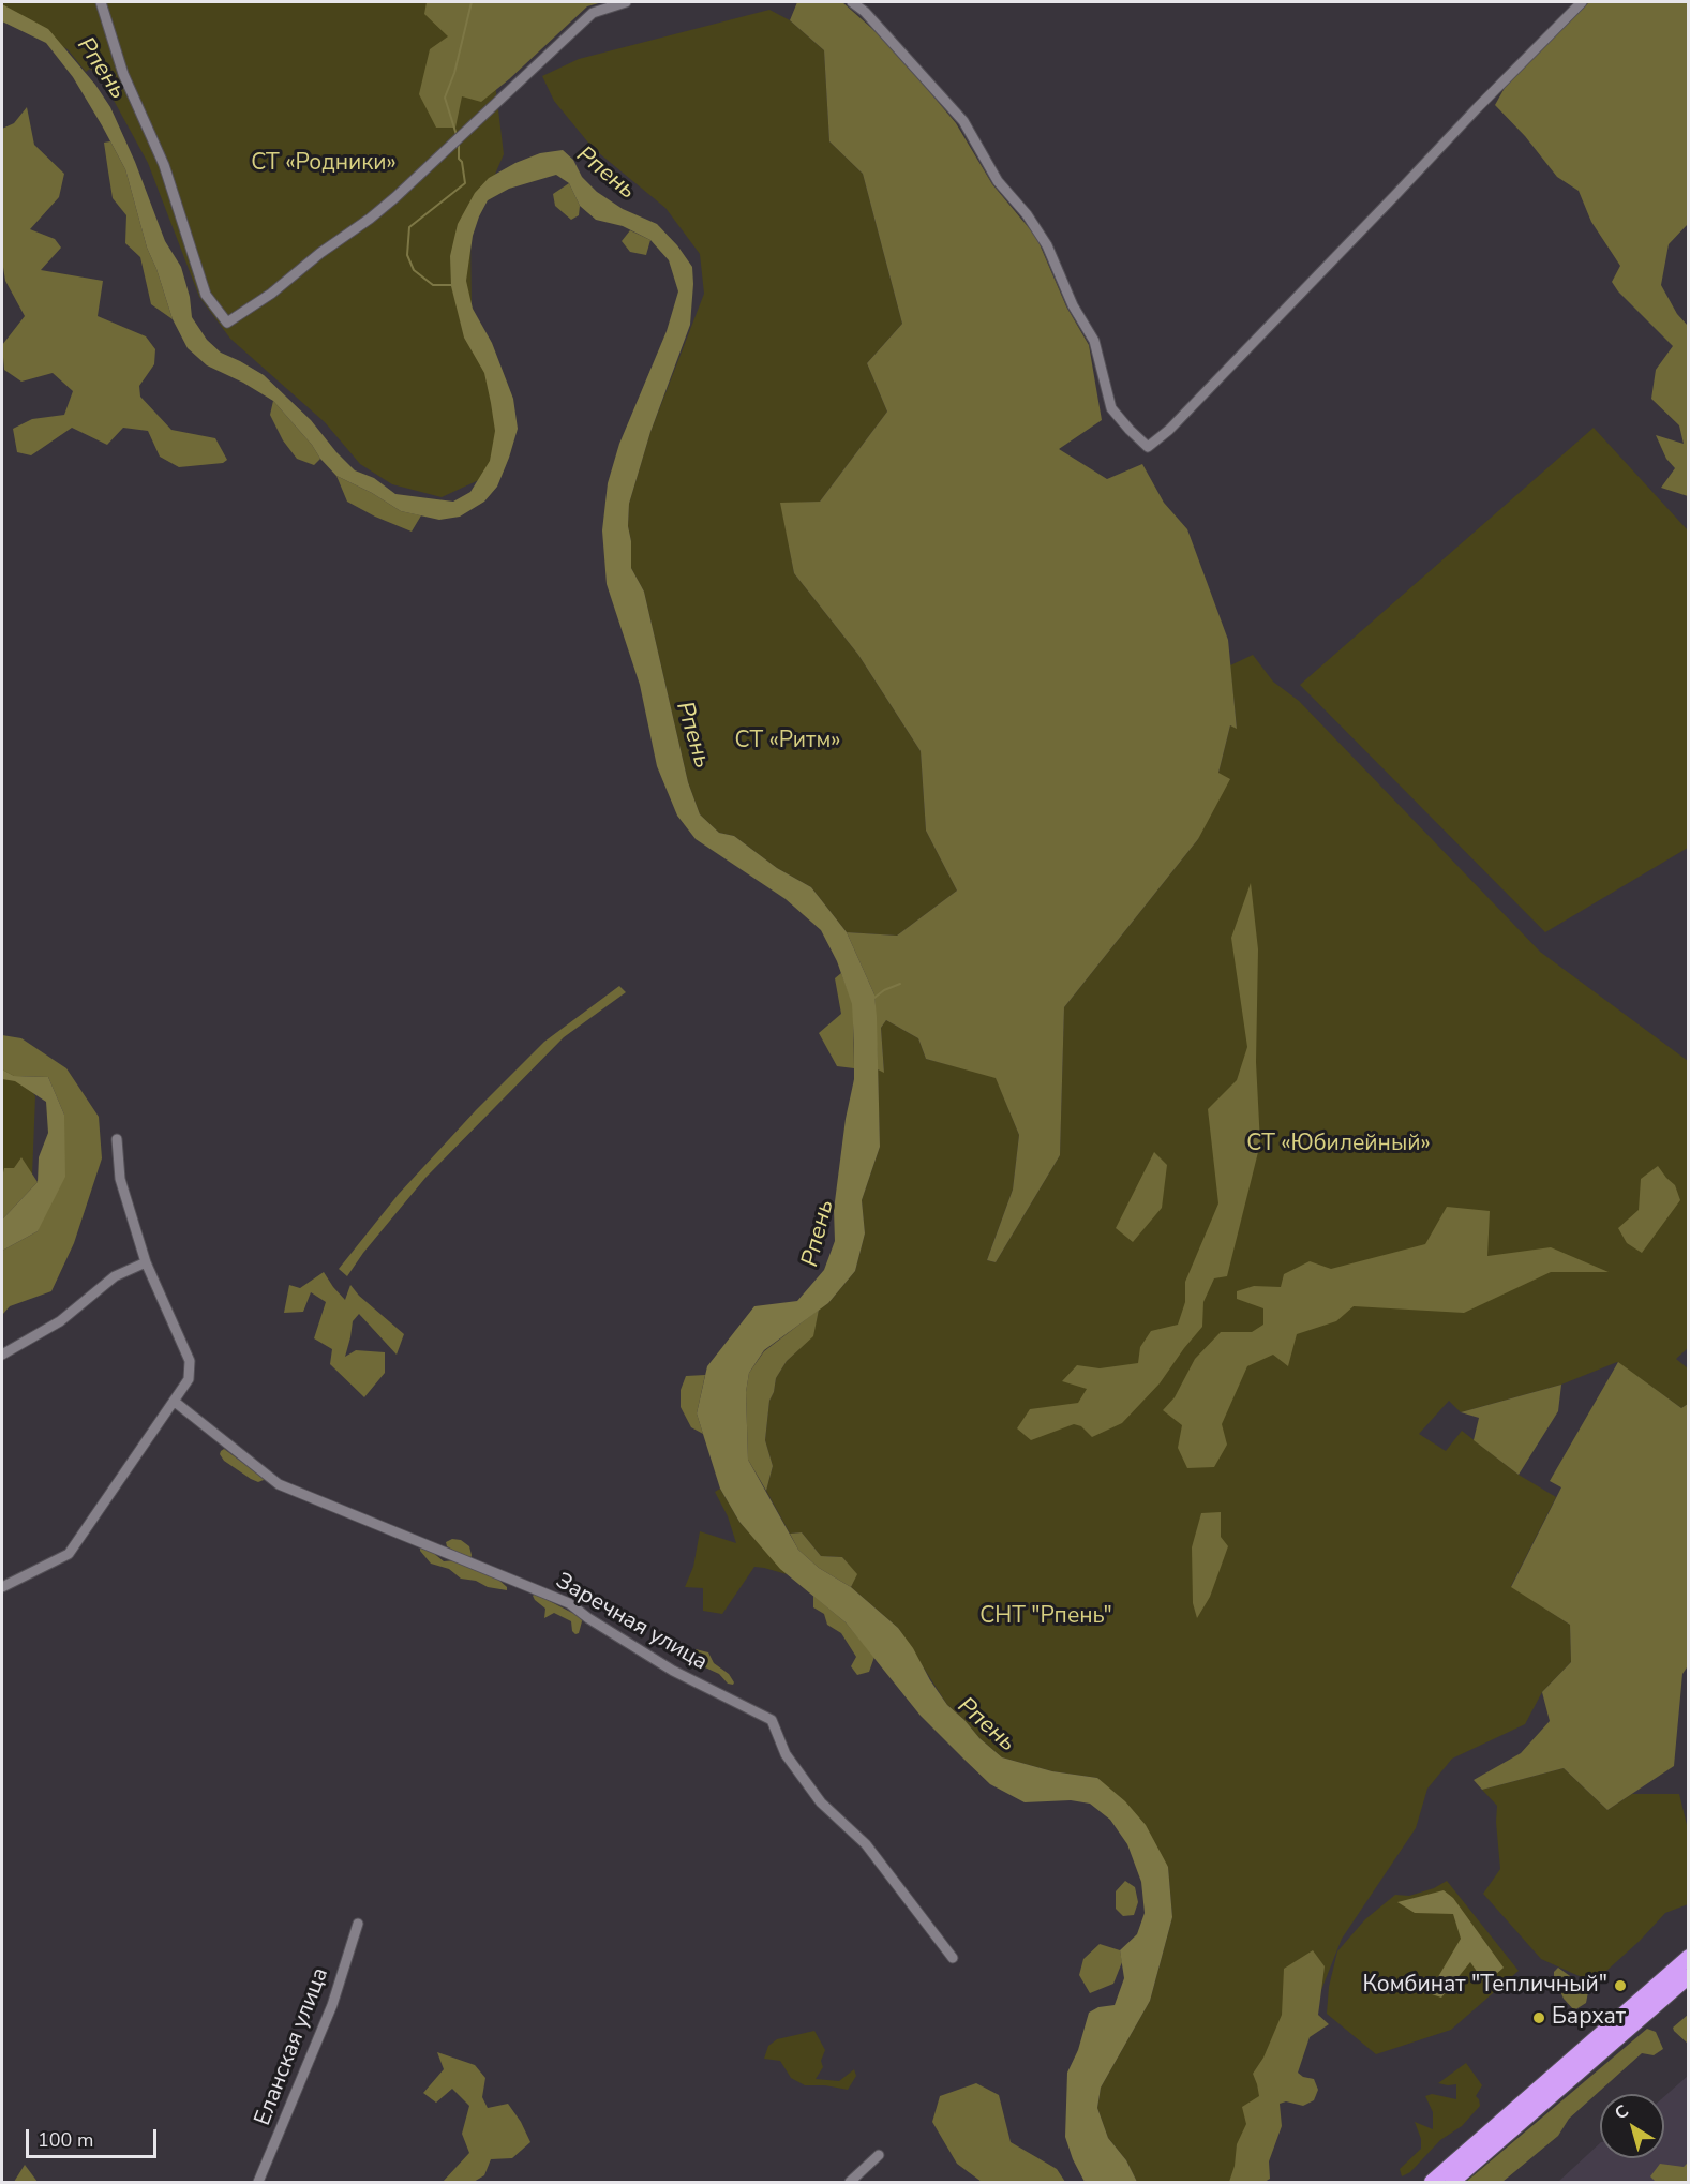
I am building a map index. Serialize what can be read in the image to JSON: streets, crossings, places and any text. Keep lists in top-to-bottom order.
{
  "streets": {
    "street": ["Заречная улица", "Еланская улица"]
  },
  "water": ["Рпень"],
  "parks": [
    "СТ «Родники»",
    "СТ «Ритм»",
    "СТ «Юбилейный»",
    "СНТ \"Рпень\""
  ],
  "places": ["Комбинат \"Тепличный\"", "Бархат"],
  "scale_bar": "100 m",
  "north": "top left"
}
